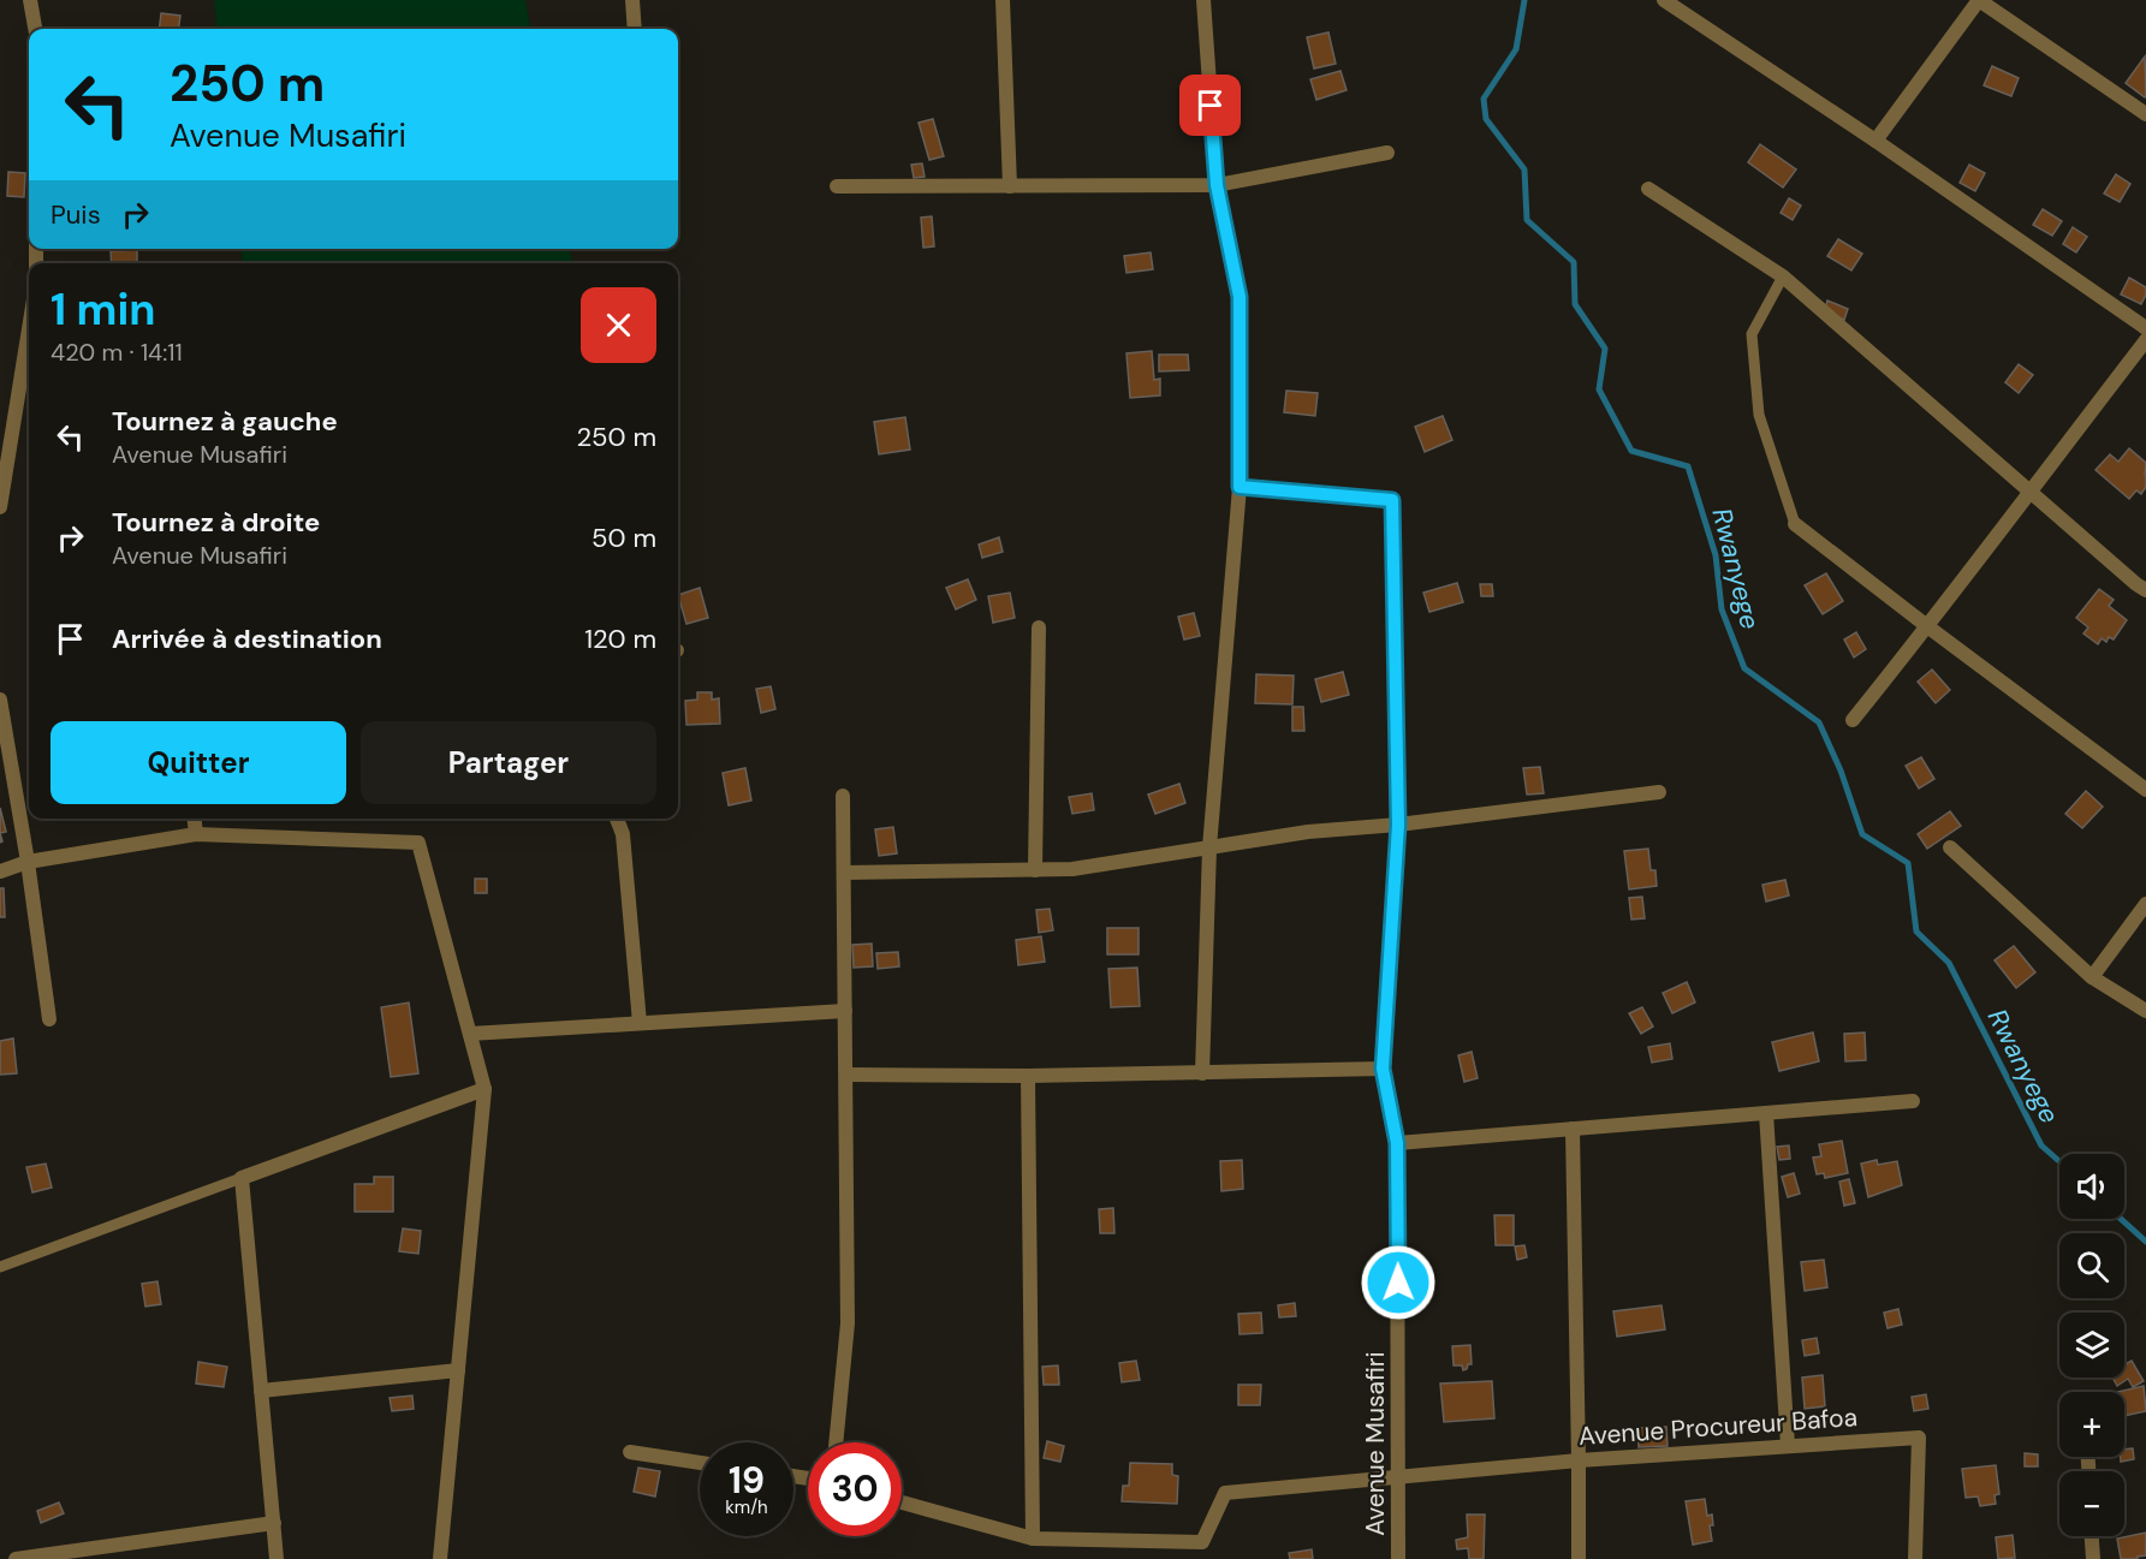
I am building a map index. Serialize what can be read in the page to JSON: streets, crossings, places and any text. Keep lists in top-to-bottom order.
{
  "streets": {
    "street": ["Avenue Procureur Bafoa", "Avenue Musafiri"]
  },
  "crossings": [
    ["Avenue Procureur Bafoa", "Avenue Musafiri"]
  ],
  "water": ["Rwanyege"],
  "page": {
    "turn": ["250 m", "Avenue Musafiri"],
    "then": "Puis",
    "heading": ["1 min", "420 m · 14:11"],
    "list": [
      {
        "name": "Tournez à gauche",
        "note": "Avenue Musafiri",
        "value": "250 m"
      },
      {
        "name": "Tournez à droite",
        "note": "Avenue Musafiri",
        "value": "50 m"
      },
      {
        "name": "Arrivée à destination",
        "value": "120 m"
      }
    ],
    "buttons": ["Quitter", "Partager"],
    "map_buttons": ["+", "−"],
    "speed": "19 km/h",
    "limit": "30"
  }
}
